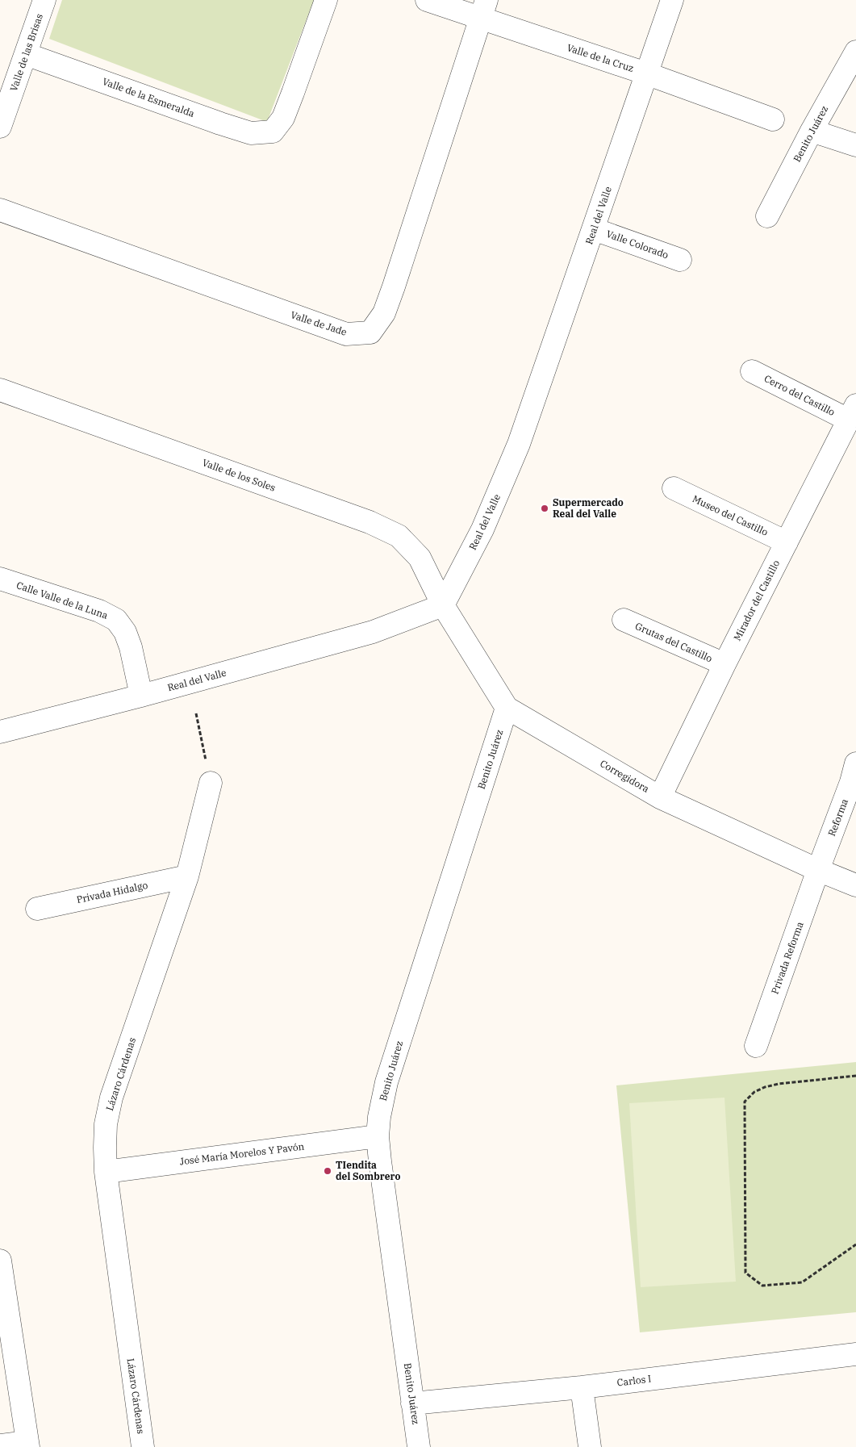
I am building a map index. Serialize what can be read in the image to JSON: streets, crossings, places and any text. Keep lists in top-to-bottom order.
{
  "streets": {
    "street": [
      "Valle de las Brisas",
      "Valle de la Cruz",
      "Valle de la Esmeralda",
      "Benito Juárez",
      "Real del Valle",
      "Valle Colorado",
      "Valle de Jade",
      "Cerro del Castillo",
      "Valle de los Soles",
      "Museo del Castillo",
      "Calle Valle de la Luna",
      "Mirador del Castillo",
      "Grutas del Castillo",
      "Corregidora",
      "Reforma",
      "Privada Hidalgo",
      "Privada Reforma",
      "Lázaro Cárdenas",
      "José María Morelos Y Pavón",
      "Carlos I"
    ]
  },
  "crossings": [
    ["Valle de las Brisas", "Valle de la Esmeralda"],
    ["Valle de la Cruz", "Real del Valle"],
    ["Valle de la Cruz", "Valle de Jade"],
    ["Benito Juárez", "Corregidora"],
    ["Benito Juárez", "José María Morelos Y Pavón"],
    ["Benito Juárez", "Carlos I"],
    ["Real del Valle", "Valle Colorado"],
    ["Real del Valle", "Valle de los Soles"],
    ["Real del Valle", "Calle Valle de la Luna"],
    ["Real del Valle", "Corregidora"],
    ["Cerro del Castillo", "Mirador del Castillo"],
    ["Valle de los Soles", "Corregidora"],
    ["Museo del Castillo", "Mirador del Castillo"],
    ["Mirador del Castillo", "Grutas del Castillo"],
    ["Mirador del Castillo", "Corregidora"],
    ["Corregidora", "Reforma"],
    ["Corregidora", "Privada Reforma"],
    ["Reforma", "Privada Reforma"],
    ["Privada Hidalgo", "Lázaro Cárdenas"],
    ["Lázaro Cárdenas", "José María Morelos Y Pavón"]
  ],
  "places": ["Supermercado Real del Valle", "TIendita del Sombrero"]
}
